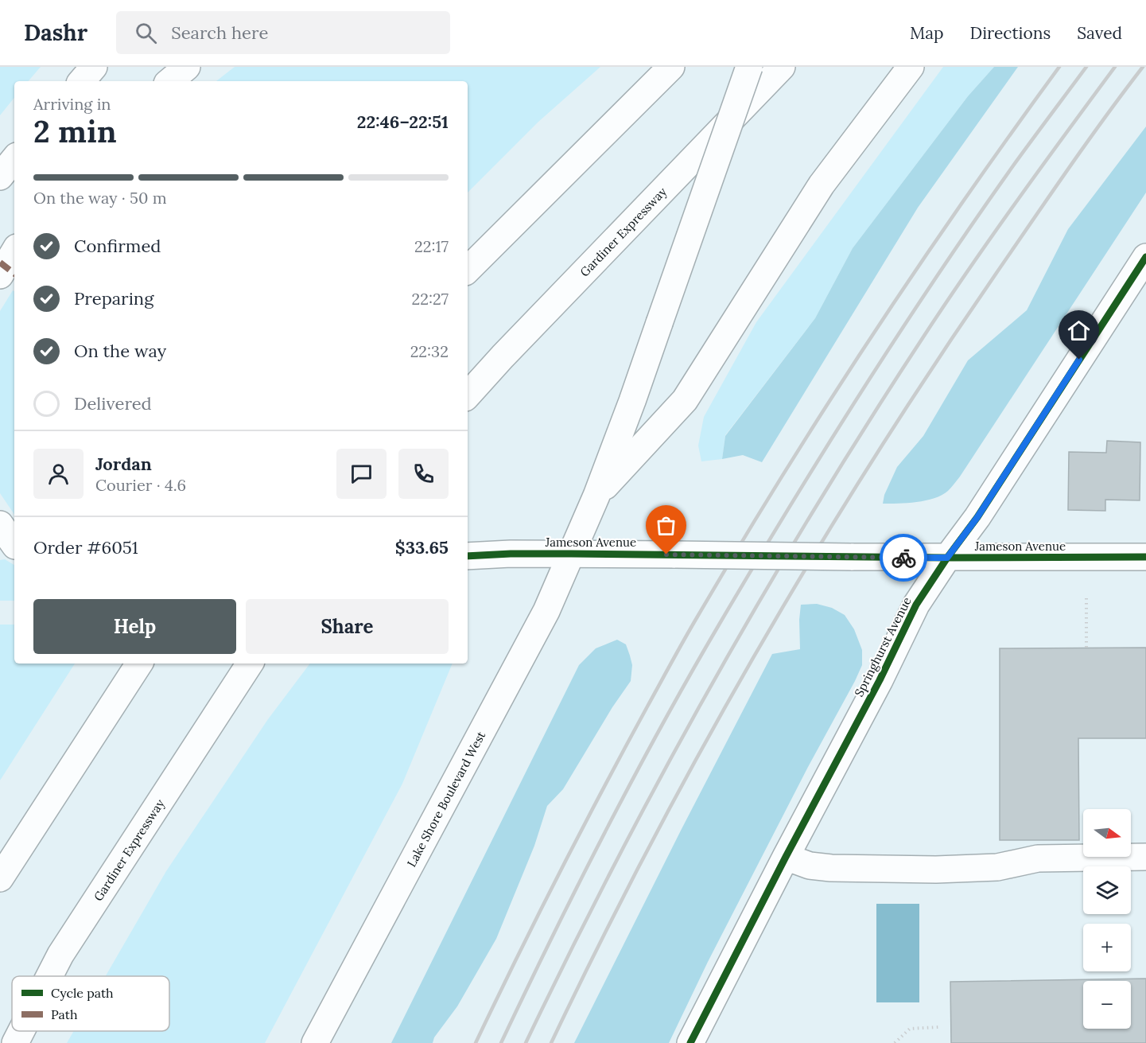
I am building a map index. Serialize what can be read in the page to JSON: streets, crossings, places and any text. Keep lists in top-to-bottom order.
{
  "streets": {
    "main road": [
      "Gardiner Expressway",
      "Jameson Avenue",
      "Springhurst Avenue",
      "Lake Shore Boulevard West"
    ]
  },
  "crossings": [
    ["Jameson Avenue", "Springhurst Avenue"],
    ["Jameson Avenue", "Lake Shore Boulevard West"]
  ],
  "legend": ["Cycle path", "Path"],
  "north": "right",
  "page": {
    "header": "Dashr",
    "search": "Search here",
    "nav": ["Map", "Directions", "Saved"],
    "heading": ["2 min", "Arriving in", "22:46–22:51"],
    "panel": [
      "Jordan",
      "Courier · 4.6",
      "Order #6051",
      "$33.65"
    ],
    "bar": "On the way · 50 m",
    "list": [
      ["Confirmed", "22:17"],
      ["Preparing", "22:27"],
      ["On the way", "22:32"],
      "Delivered"
    ],
    "buttons": ["Help", "Share"],
    "map_buttons": ["+", "−"]
  }
}
